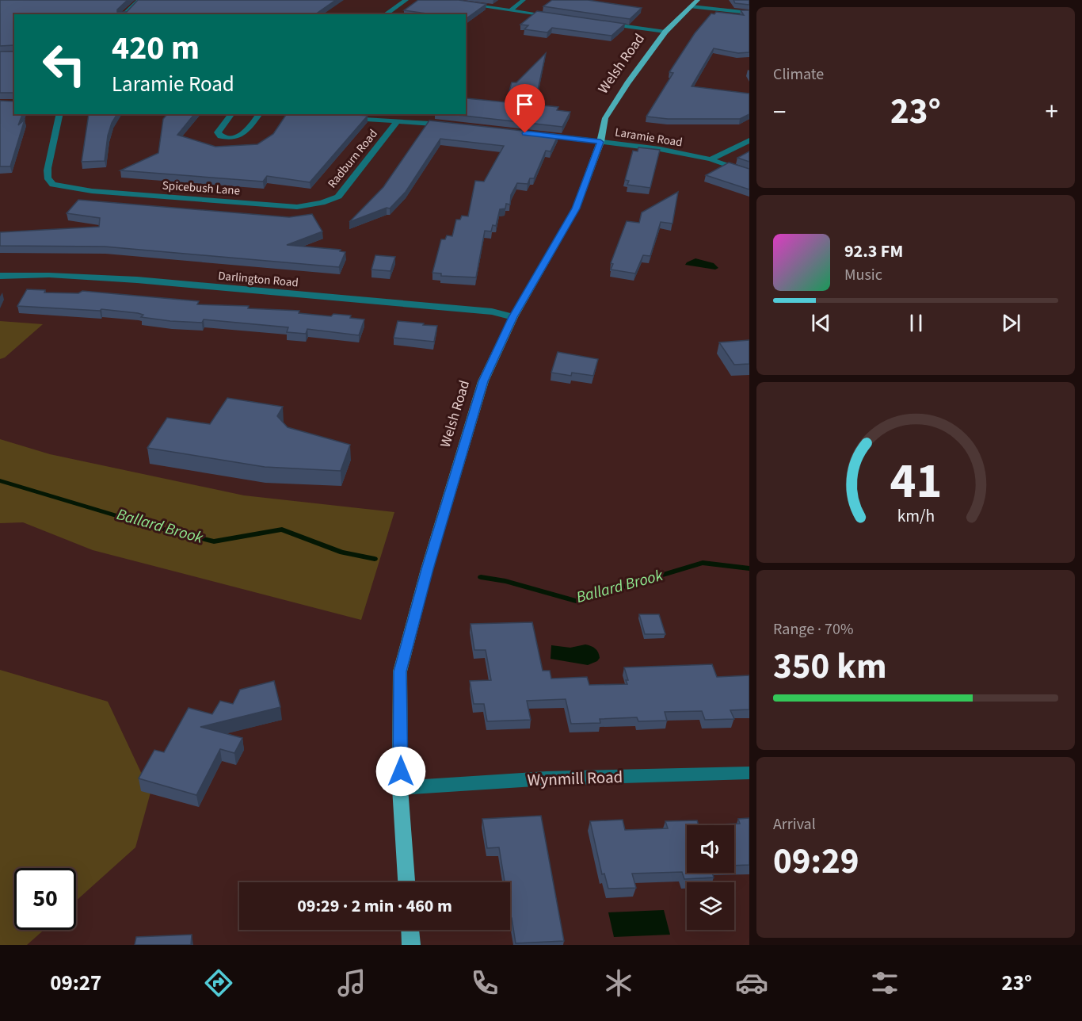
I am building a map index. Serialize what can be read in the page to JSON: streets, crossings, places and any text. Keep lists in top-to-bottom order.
{
  "streets": {
    "main road": ["Welsh Road"],
    "street": [
      "Laramie Road",
      "Radburn Road",
      "Spicebush Lane",
      "Darlington Road",
      "Wynmill Road"
    ]
  },
  "crossings": [
    ["Welsh Road", "Laramie Road"],
    ["Welsh Road", "Darlington Road"],
    ["Welsh Road", "Wynmill Road"],
    ["Radburn Road", "Spicebush Lane"]
  ],
  "water": ["Ballard Brook"],
  "page": {
    "tile": [
      "Climate",
      ["Range · 70%", "350 km"],
      ["Arrival", "09:29"]
    ],
    "turn": ["420 m", "Laramie Road"],
    "heat": ["−", "23°", "+"],
    "song": ["92.3 FM", "Music"],
    "limit": "50",
    "trip": "09:29 · 2 min · 460 m",
    "tabs": ["09:27", "23°"],
    "gauge": ["41", "km/h"]
  }
}
